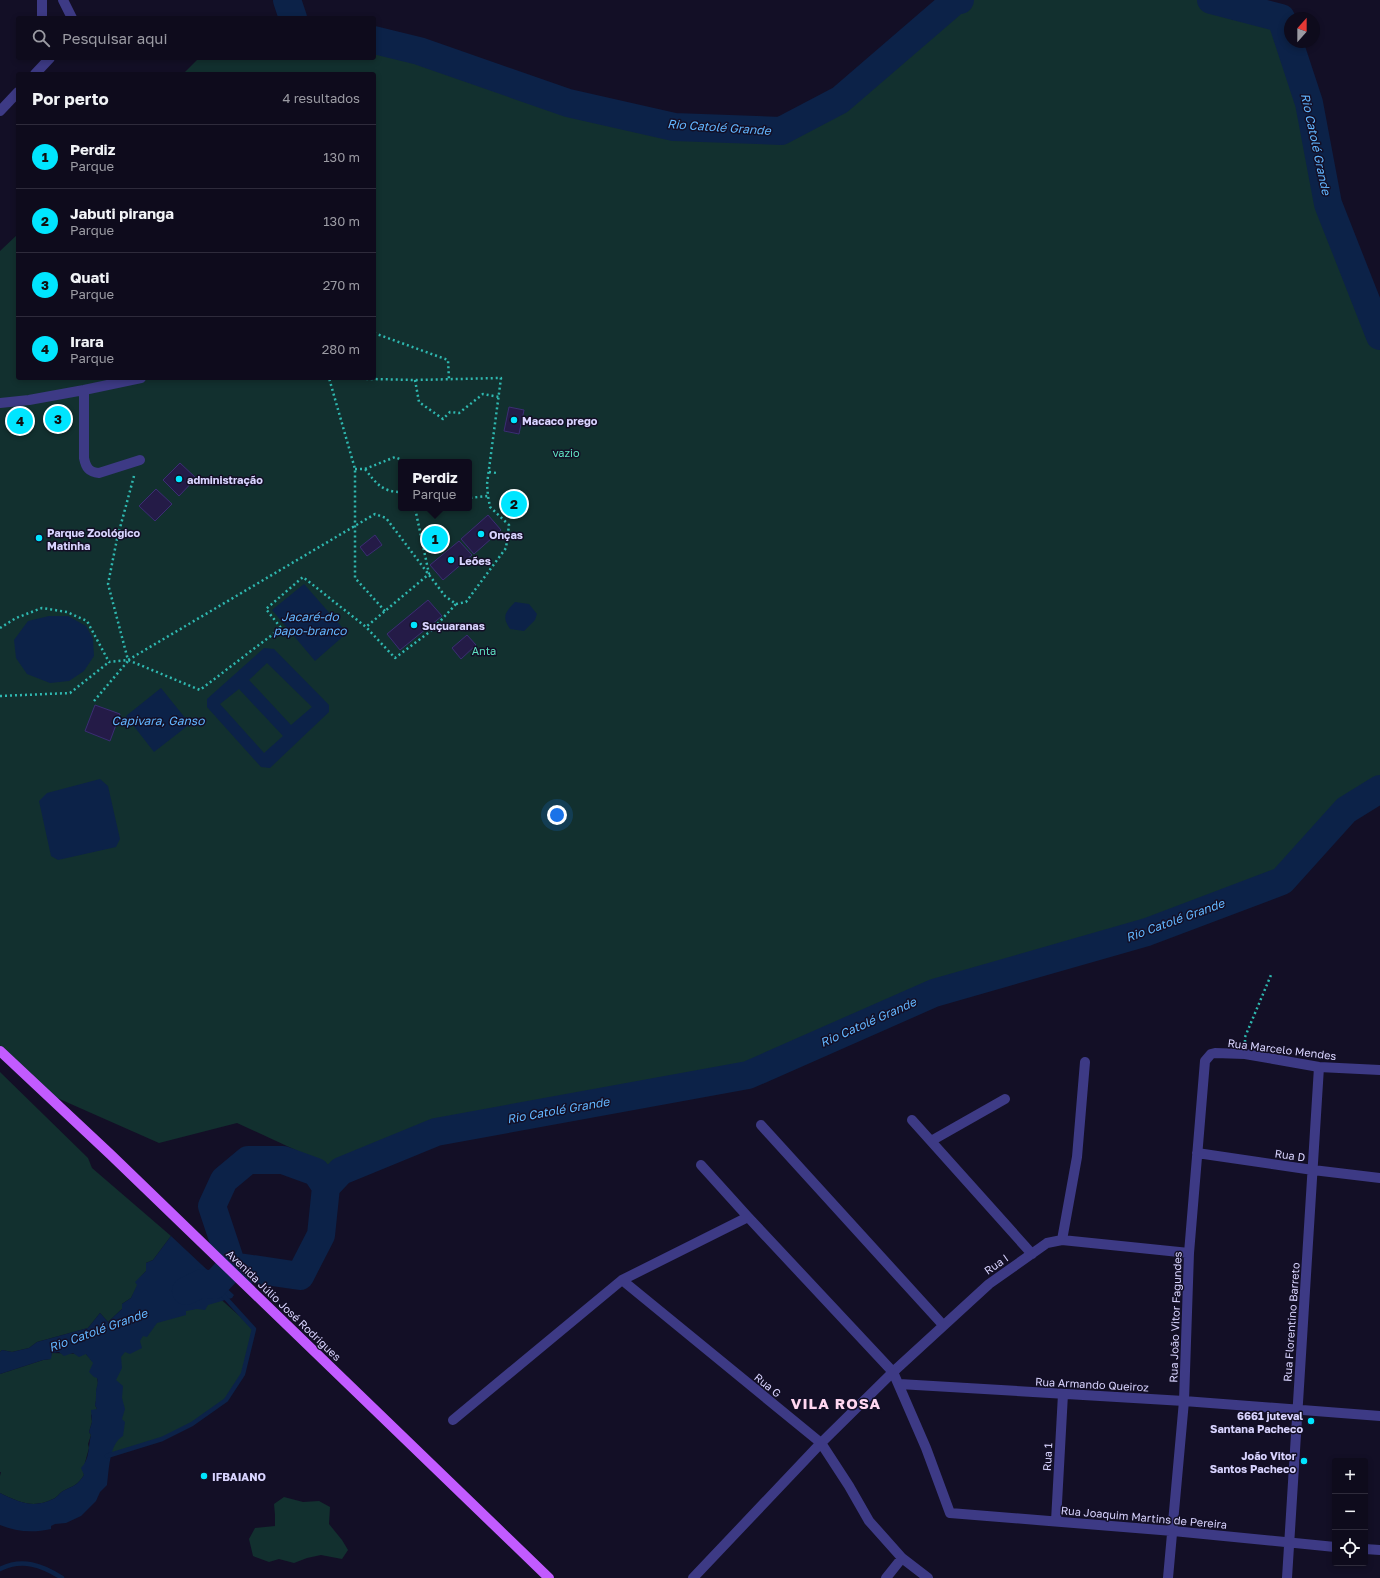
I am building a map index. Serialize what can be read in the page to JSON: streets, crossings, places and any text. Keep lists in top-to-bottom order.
{
  "streets": {
    "main road": ["Avenida Júlio José Rodrigues"],
    "street": [
      "Rua Marcelo Mendes",
      "Rua D",
      "Rua I",
      "Rua João Vitor Fagundes",
      "Rua Florentino Barreto",
      "Rua Armando Queiroz",
      "Rua G",
      "Rua 1",
      "Rua Joaquim Martins de Pereira"
    ]
  },
  "crossings": [
    ["Rua Marcelo Mendes", "Rua João Vitor Fagundes"],
    ["Rua Marcelo Mendes", "Rua Florentino Barreto"],
    ["Rua D", "Rua João Vitor Fagundes"],
    ["Rua D", "Rua Florentino Barreto"],
    ["Rua I", "Rua G"],
    ["Rua João Vitor Fagundes", "Rua Armando Queiroz"],
    ["Rua João Vitor Fagundes", "Rua Joaquim Martins de Pereira"],
    ["Rua Florentino Barreto", "Rua Armando Queiroz"],
    ["Rua Florentino Barreto", "Rua Joaquim Martins de Pereira"],
    ["Rua Armando Queiroz", "Rua 1"],
    ["Rua Armando Queiroz", "Rua Joaquim Martins de Pereira"],
    ["Rua 1", "Rua Joaquim Martins de Pereira"]
  ],
  "districts": ["VILA ROSA"],
  "water": ["Rio Catolé Grande", "Jacaré-do papo-branco", "Capivara, Ganso"],
  "parks": ["vazio", "Anta"],
  "places": [
    "Macaco prego",
    "administração",
    "Onças",
    "Parque Zoológico Matinha",
    "Leões",
    "Suçuaranas",
    "6661 juteval Santana Pacheco",
    "João Vitor Santos Pacheco",
    "IFBAIANO"
  ],
  "north": "top",
  "page": {
    "search": "Pesquisar aqui",
    "heading": ["Por perto", "4 resultados"],
    "list": [
      {
        "mark": "1",
        "name": "Perdiz",
        "note": "Parque",
        "value": "130 m"
      },
      {
        "mark": "2",
        "name": "Jabuti piranga",
        "note": "Parque",
        "value": "130 m"
      },
      {
        "mark": "3",
        "name": "Quati",
        "note": "Parque",
        "value": "270 m"
      },
      {
        "mark": "4",
        "name": "Irara",
        "note": "Parque",
        "value": "280 m"
      }
    ],
    "pins": [
      "3",
      "4",
      "2",
      "1"
    ],
    "popup": ["Perdiz", "Parque"],
    "map_buttons": ["+", "−"]
  }
}
